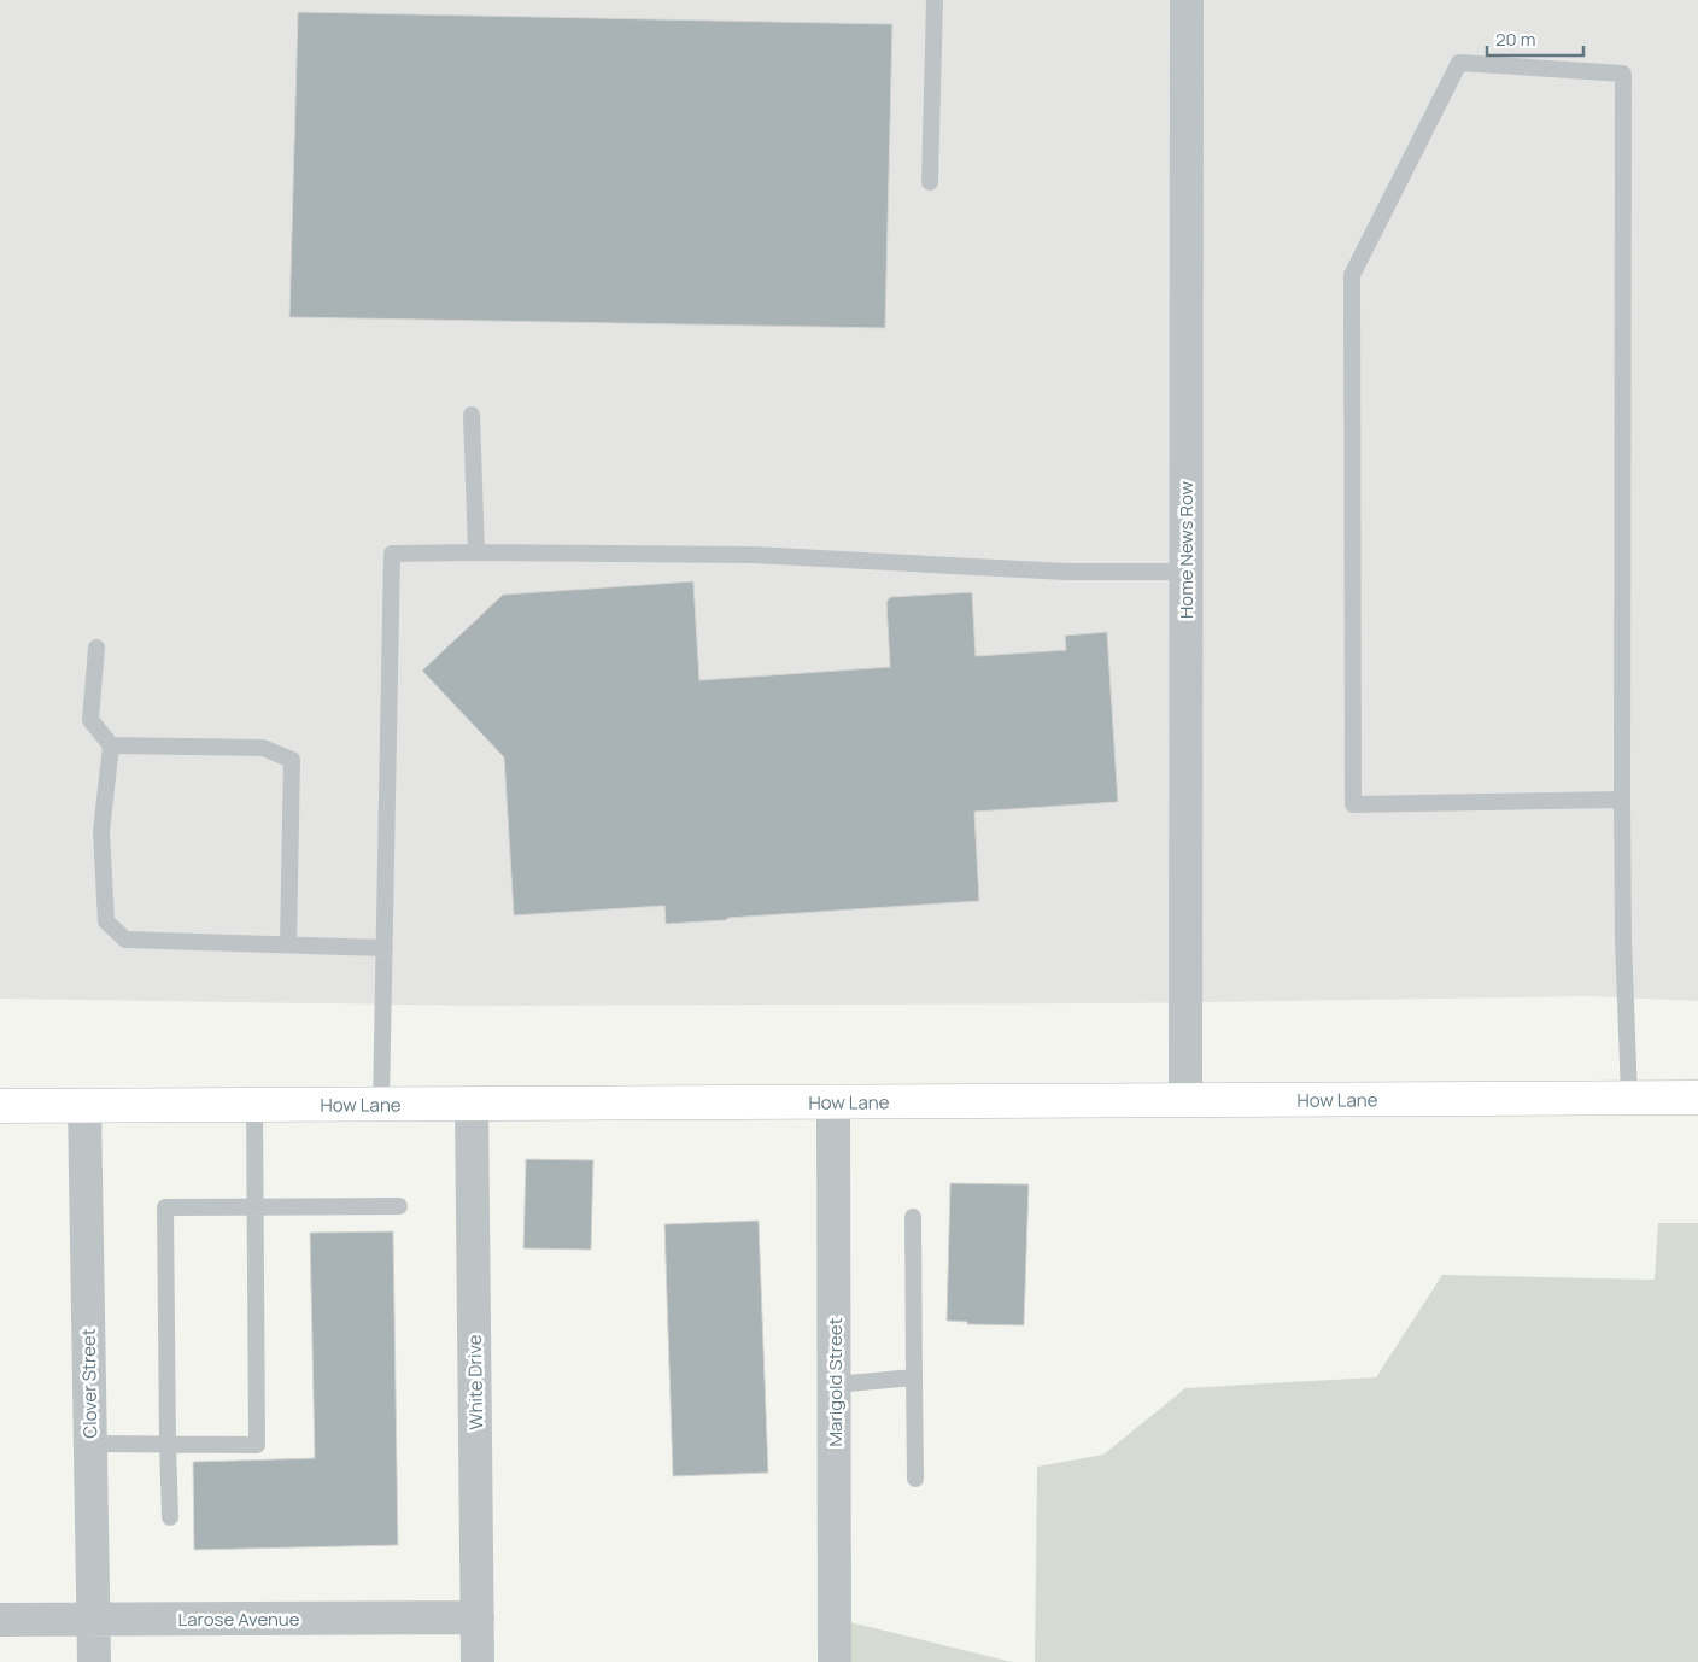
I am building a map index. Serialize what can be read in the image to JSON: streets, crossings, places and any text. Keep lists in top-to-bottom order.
{
  "streets": {
    "main road": ["How Lane"],
    "street": [
      "Home News Row",
      "White Drive",
      "Marigold Street",
      "Clover Street",
      "Larose Avenue"
    ]
  },
  "crossings": [
    ["Home News Row", "How Lane"],
    ["How Lane", "White Drive"],
    ["How Lane", "Marigold Street"],
    ["How Lane", "Clover Street"],
    ["White Drive", "Larose Avenue"],
    ["Clover Street", "Larose Avenue"]
  ],
  "scale_bar": "20 m"
}
